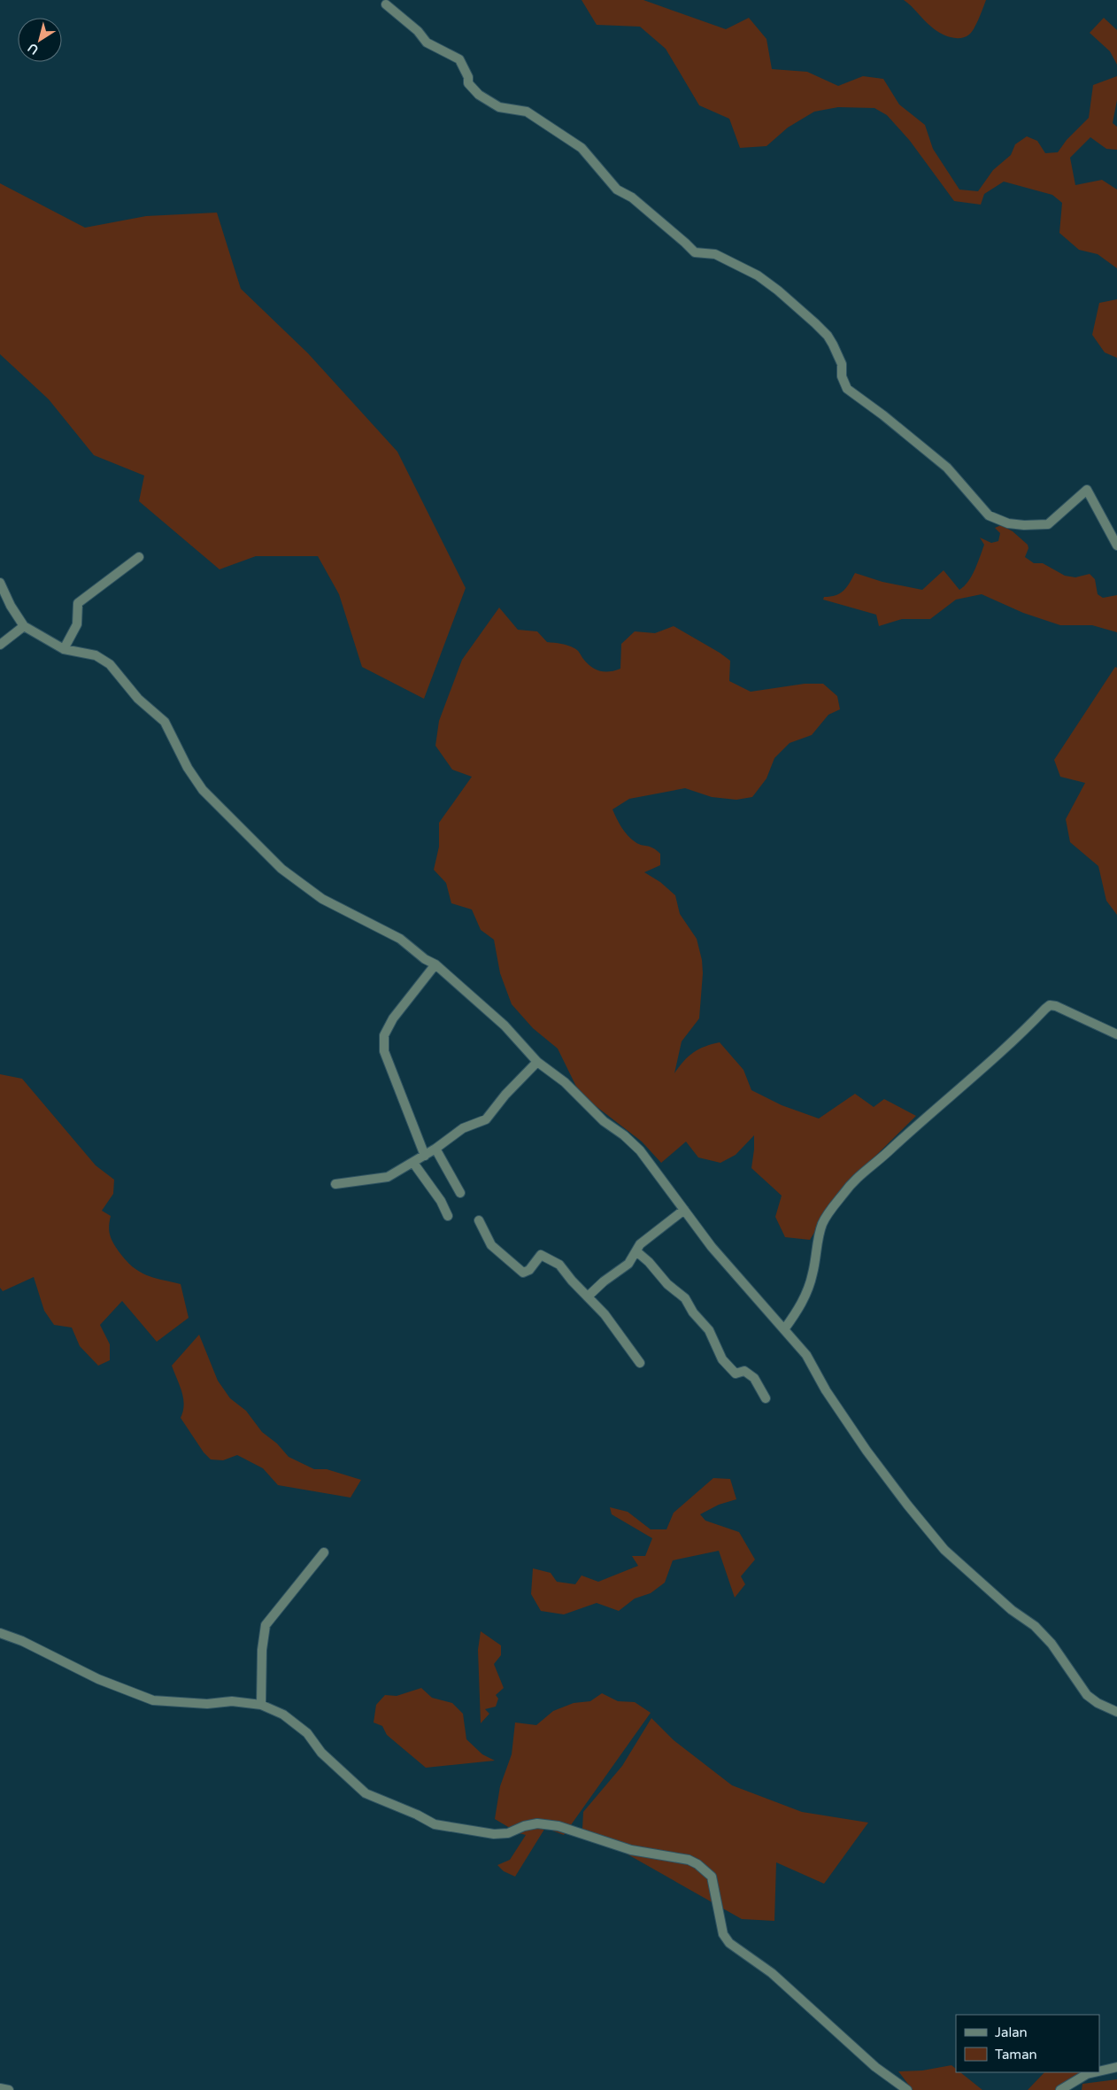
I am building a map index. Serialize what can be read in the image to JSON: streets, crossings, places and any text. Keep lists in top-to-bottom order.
{
  "legend": ["Jalan", "Taman"],
  "north": "bottom left"
}
